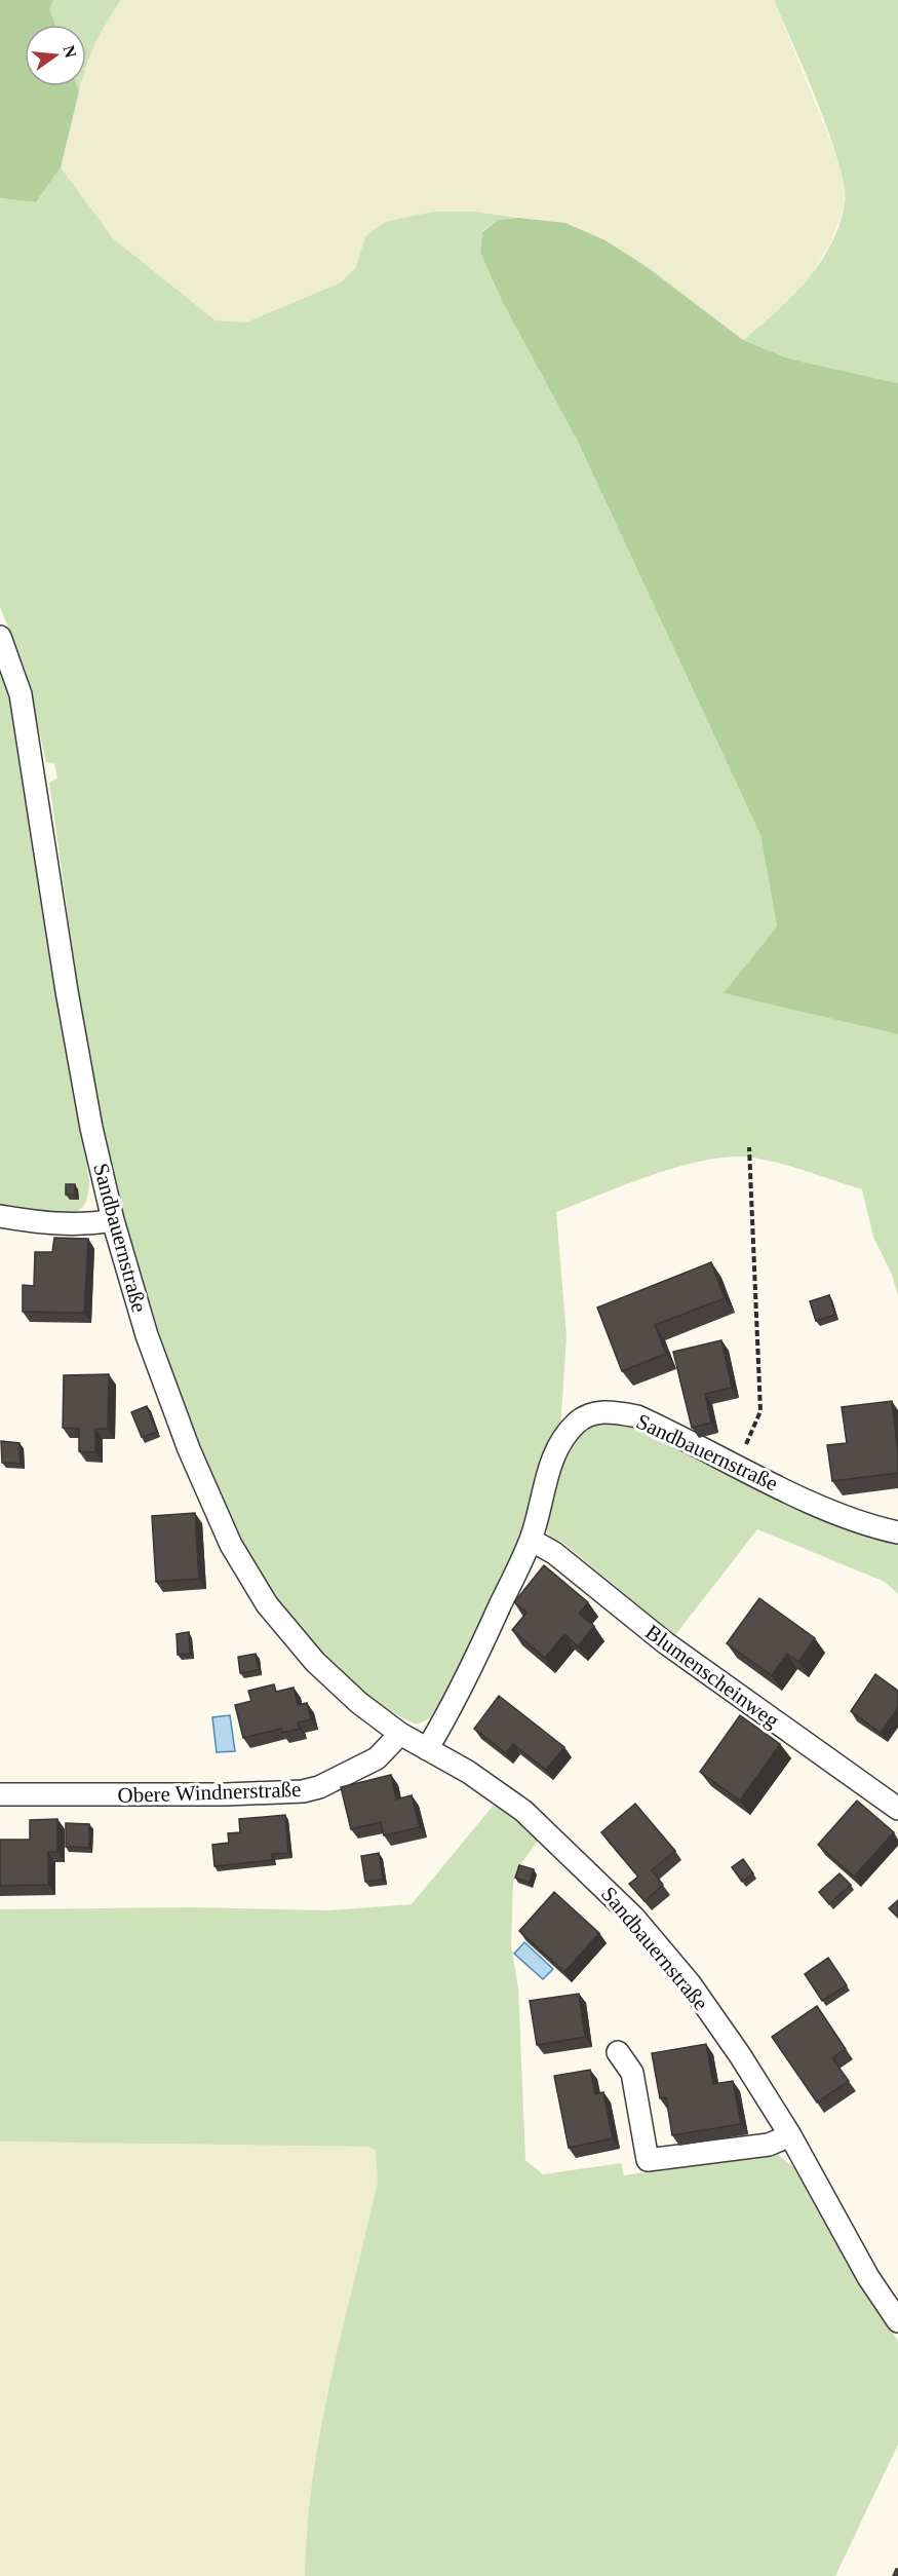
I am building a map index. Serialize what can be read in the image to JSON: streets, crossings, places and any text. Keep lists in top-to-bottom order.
{
  "streets": {
    "street": ["Sandbauernstraße", "Blumenscheinweg", "Obere Windnerstraße"]
  },
  "crossings": [
    ["Sandbauernstraße", "Blumenscheinweg"],
    ["Sandbauernstraße", "Obere Windnerstraße"]
  ],
  "north": "right"
}
